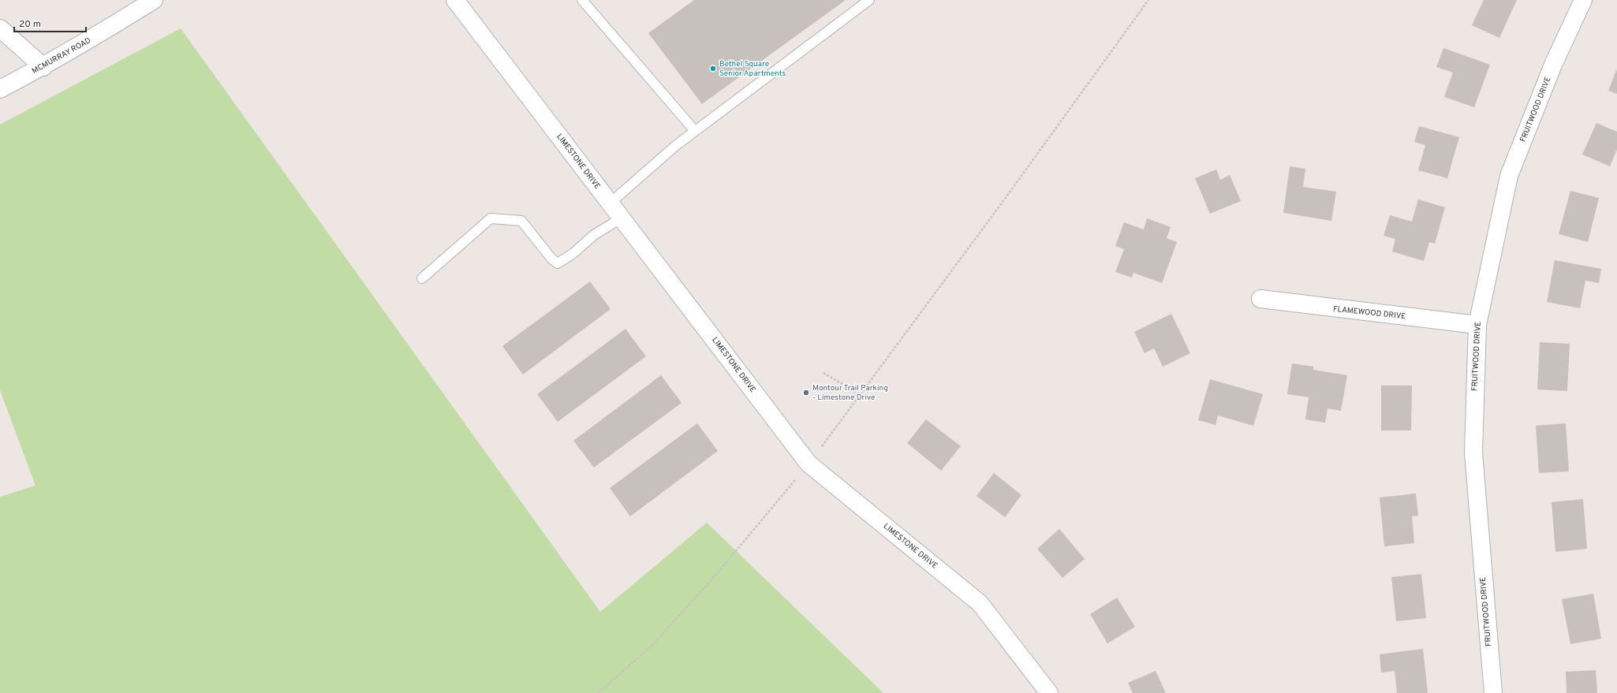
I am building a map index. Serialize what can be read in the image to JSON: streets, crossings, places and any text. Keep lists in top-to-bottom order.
{
  "streets": {
    "street": [
      "MCMURRAY ROAD",
      "FRUITWOOD DRIVE",
      "LIMESTONE DRIVE",
      "FLAMEWOOD DRIVE"
    ]
  },
  "crossings": [
    ["FRUITWOOD DRIVE", "FLAMEWOOD DRIVE"]
  ],
  "places": ["Bethel Square Senior Apartments", "Montour Trail Parking - Limestone Drive"],
  "scale_bar": "20 m"
}
